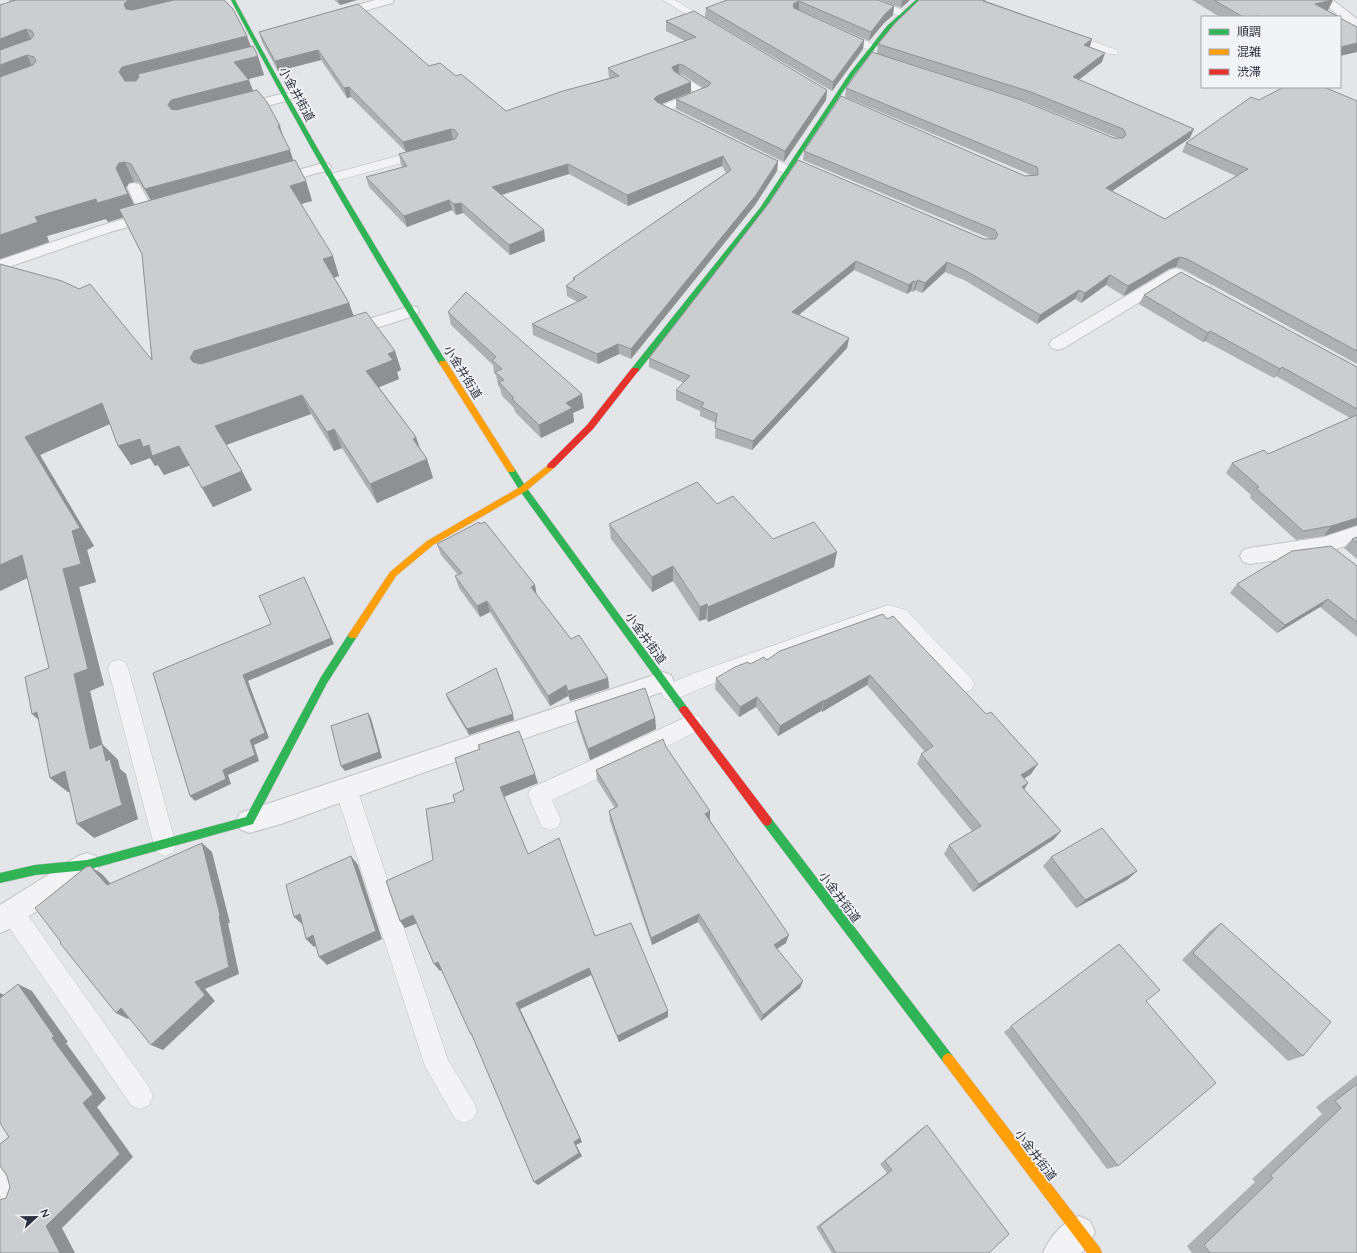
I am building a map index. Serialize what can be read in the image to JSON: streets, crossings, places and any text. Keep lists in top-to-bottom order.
{
  "streets": {
    "main road": ["小金井街道"]
  },
  "legend": ["順調", "混雑", "渋滞"],
  "north": "right"
}
